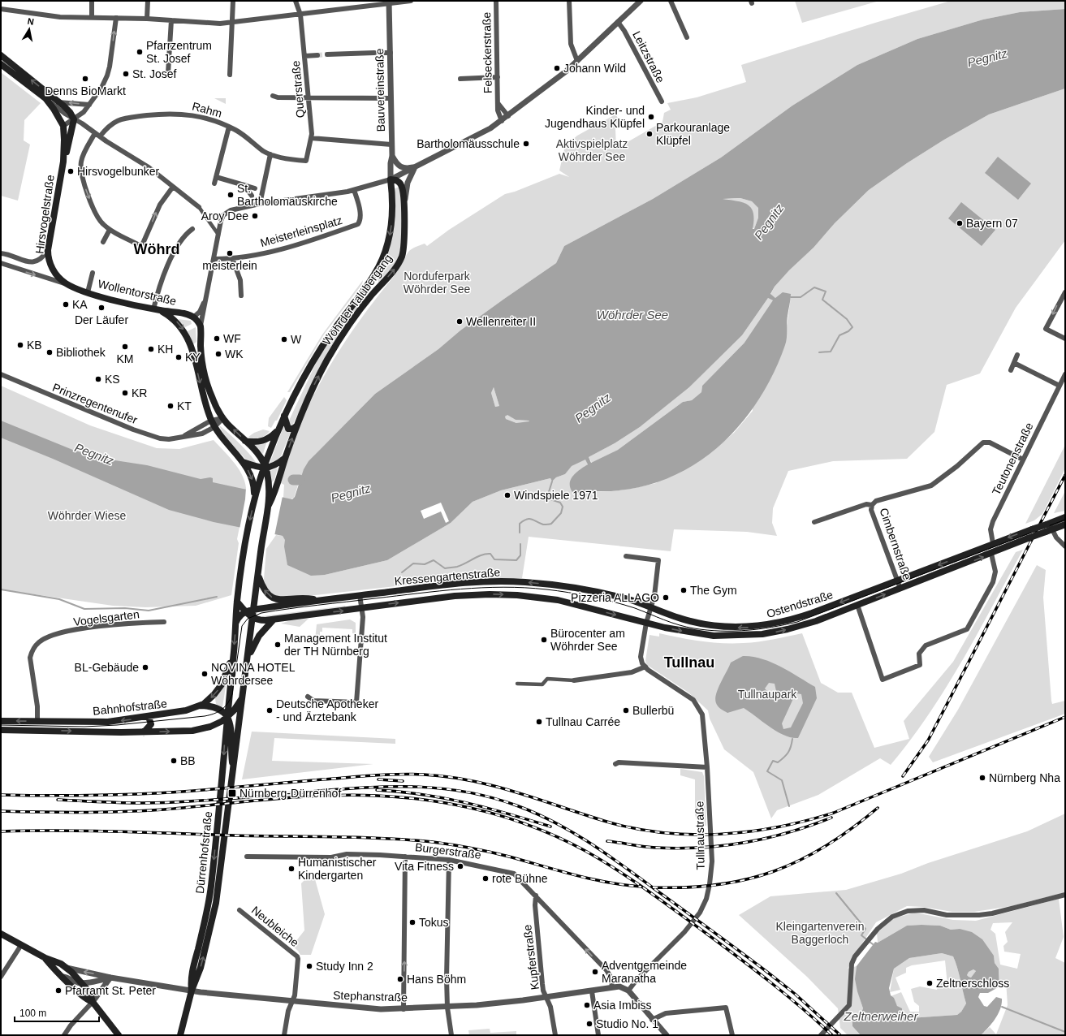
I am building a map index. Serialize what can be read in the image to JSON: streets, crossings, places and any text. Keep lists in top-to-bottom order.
{
  "streets": {
    "main road": [
      "Hirsvogelstraße",
      "Wollentorstraße",
      "Wöhrder Talübergang",
      "Kressengartenstraße",
      "Ostendstraße",
      "Bahnhofstraße",
      "Dürrenhofstraße"
    ],
    "street": [
      "Felseckerstraße",
      "Leitzstraße",
      "Querstraße",
      "Bauvereinstraße",
      "Rahm",
      "Meisterleinsplatz",
      "Prinzregentenufer",
      "Teutonenstraße",
      "Cimbernstraße",
      "Vogelsgarten",
      "Tullnaustraße",
      "Burgerstraße",
      "Neubleiche",
      "Kupferstraße",
      "Stephanstraße"
    ]
  },
  "crossings": [
    ["Querstraße", "Rahm"],
    ["Bauvereinstraße", "Wöhrder Talübergang"],
    ["Hirsvogelstraße", "Wollentorstraße"],
    ["Teutonenstraße", "Cimbernstraße"],
    ["Teutonenstraße", "Ostendstraße"],
    ["Cimbernstraße", "Ostendstraße"],
    ["Kressengartenstraße", "Ostendstraße"],
    ["Kressengartenstraße", "Dürrenhofstraße"],
    ["Vogelsgarten", "Bahnhofstraße"],
    ["Bahnhofstraße", "Dürrenhofstraße"],
    ["Tullnaustraße", "Stephanstraße"],
    ["Burgerstraße", "Kupferstraße"],
    ["Burgerstraße", "Stephanstraße"],
    ["Dürrenhofstraße", "Stephanstraße"],
    ["Neubleiche", "Stephanstraße"],
    ["Kupferstraße", "Stephanstraße"]
  ],
  "districts": ["Wöhrd", "Tullnau"],
  "water": ["Pegnitz", "Wöhrder See", "Zeltnerweiher"],
  "parks": [
    "Aktivspielplatz Wöhrder See",
    "Norduferpark Wöhrder See",
    "Wöhrder Wiese",
    "Tullnaupark",
    "Kleingartenverein Baggerloch"
  ],
  "places": {
    "other": [
      "Pfarrzentrum St. Josef",
      "Johann Wild",
      "St. Josef",
      "Denns BioMarkt",
      "Kinder- und Jugendhaus Klüpfel",
      "Parkouranlage Klüpfel",
      "Bartholomäusschule",
      "Hirsvogelbunker",
      "St. Bartholomäuskirche",
      "Aroy Dee",
      "Bayern 07",
      "meisterlein",
      "KA",
      "Der Läufer",
      "Wellenreiter II",
      "WF",
      "W",
      "KB",
      "KM",
      "KH",
      "Bibliothek",
      "WK",
      "KY",
      "KS",
      "KR",
      "KT",
      "Windspiele 1971",
      "The Gym",
      "Pizzeria ALLAGO",
      "Bürocenter am Wöhrder See",
      "Management Institut der TH Nürnberg",
      "BL-Gebäude",
      "NOVINA HOTEL Wöhrdersee",
      "Deutsche Apotheker - und Ärztebank",
      "Bullerbü",
      "Tullnau Carrée",
      "BB",
      "Nürnberg Nha",
      "Vita Fitness",
      "Humanistischer Kindergarten",
      "rote Bühne",
      "Tokus",
      "Study Inn 2",
      "Adventgemeinde Maranatha",
      "Hans Böhm",
      "Zeltnerschloss",
      "Pfarramt St. Peter",
      "Asia Imbiss",
      "Studio No. 1"
    ],
    "transit": ["Nürnberg-Dürrenhof"]
  },
  "scale_bar": "100 m",
  "north": "top"
}
